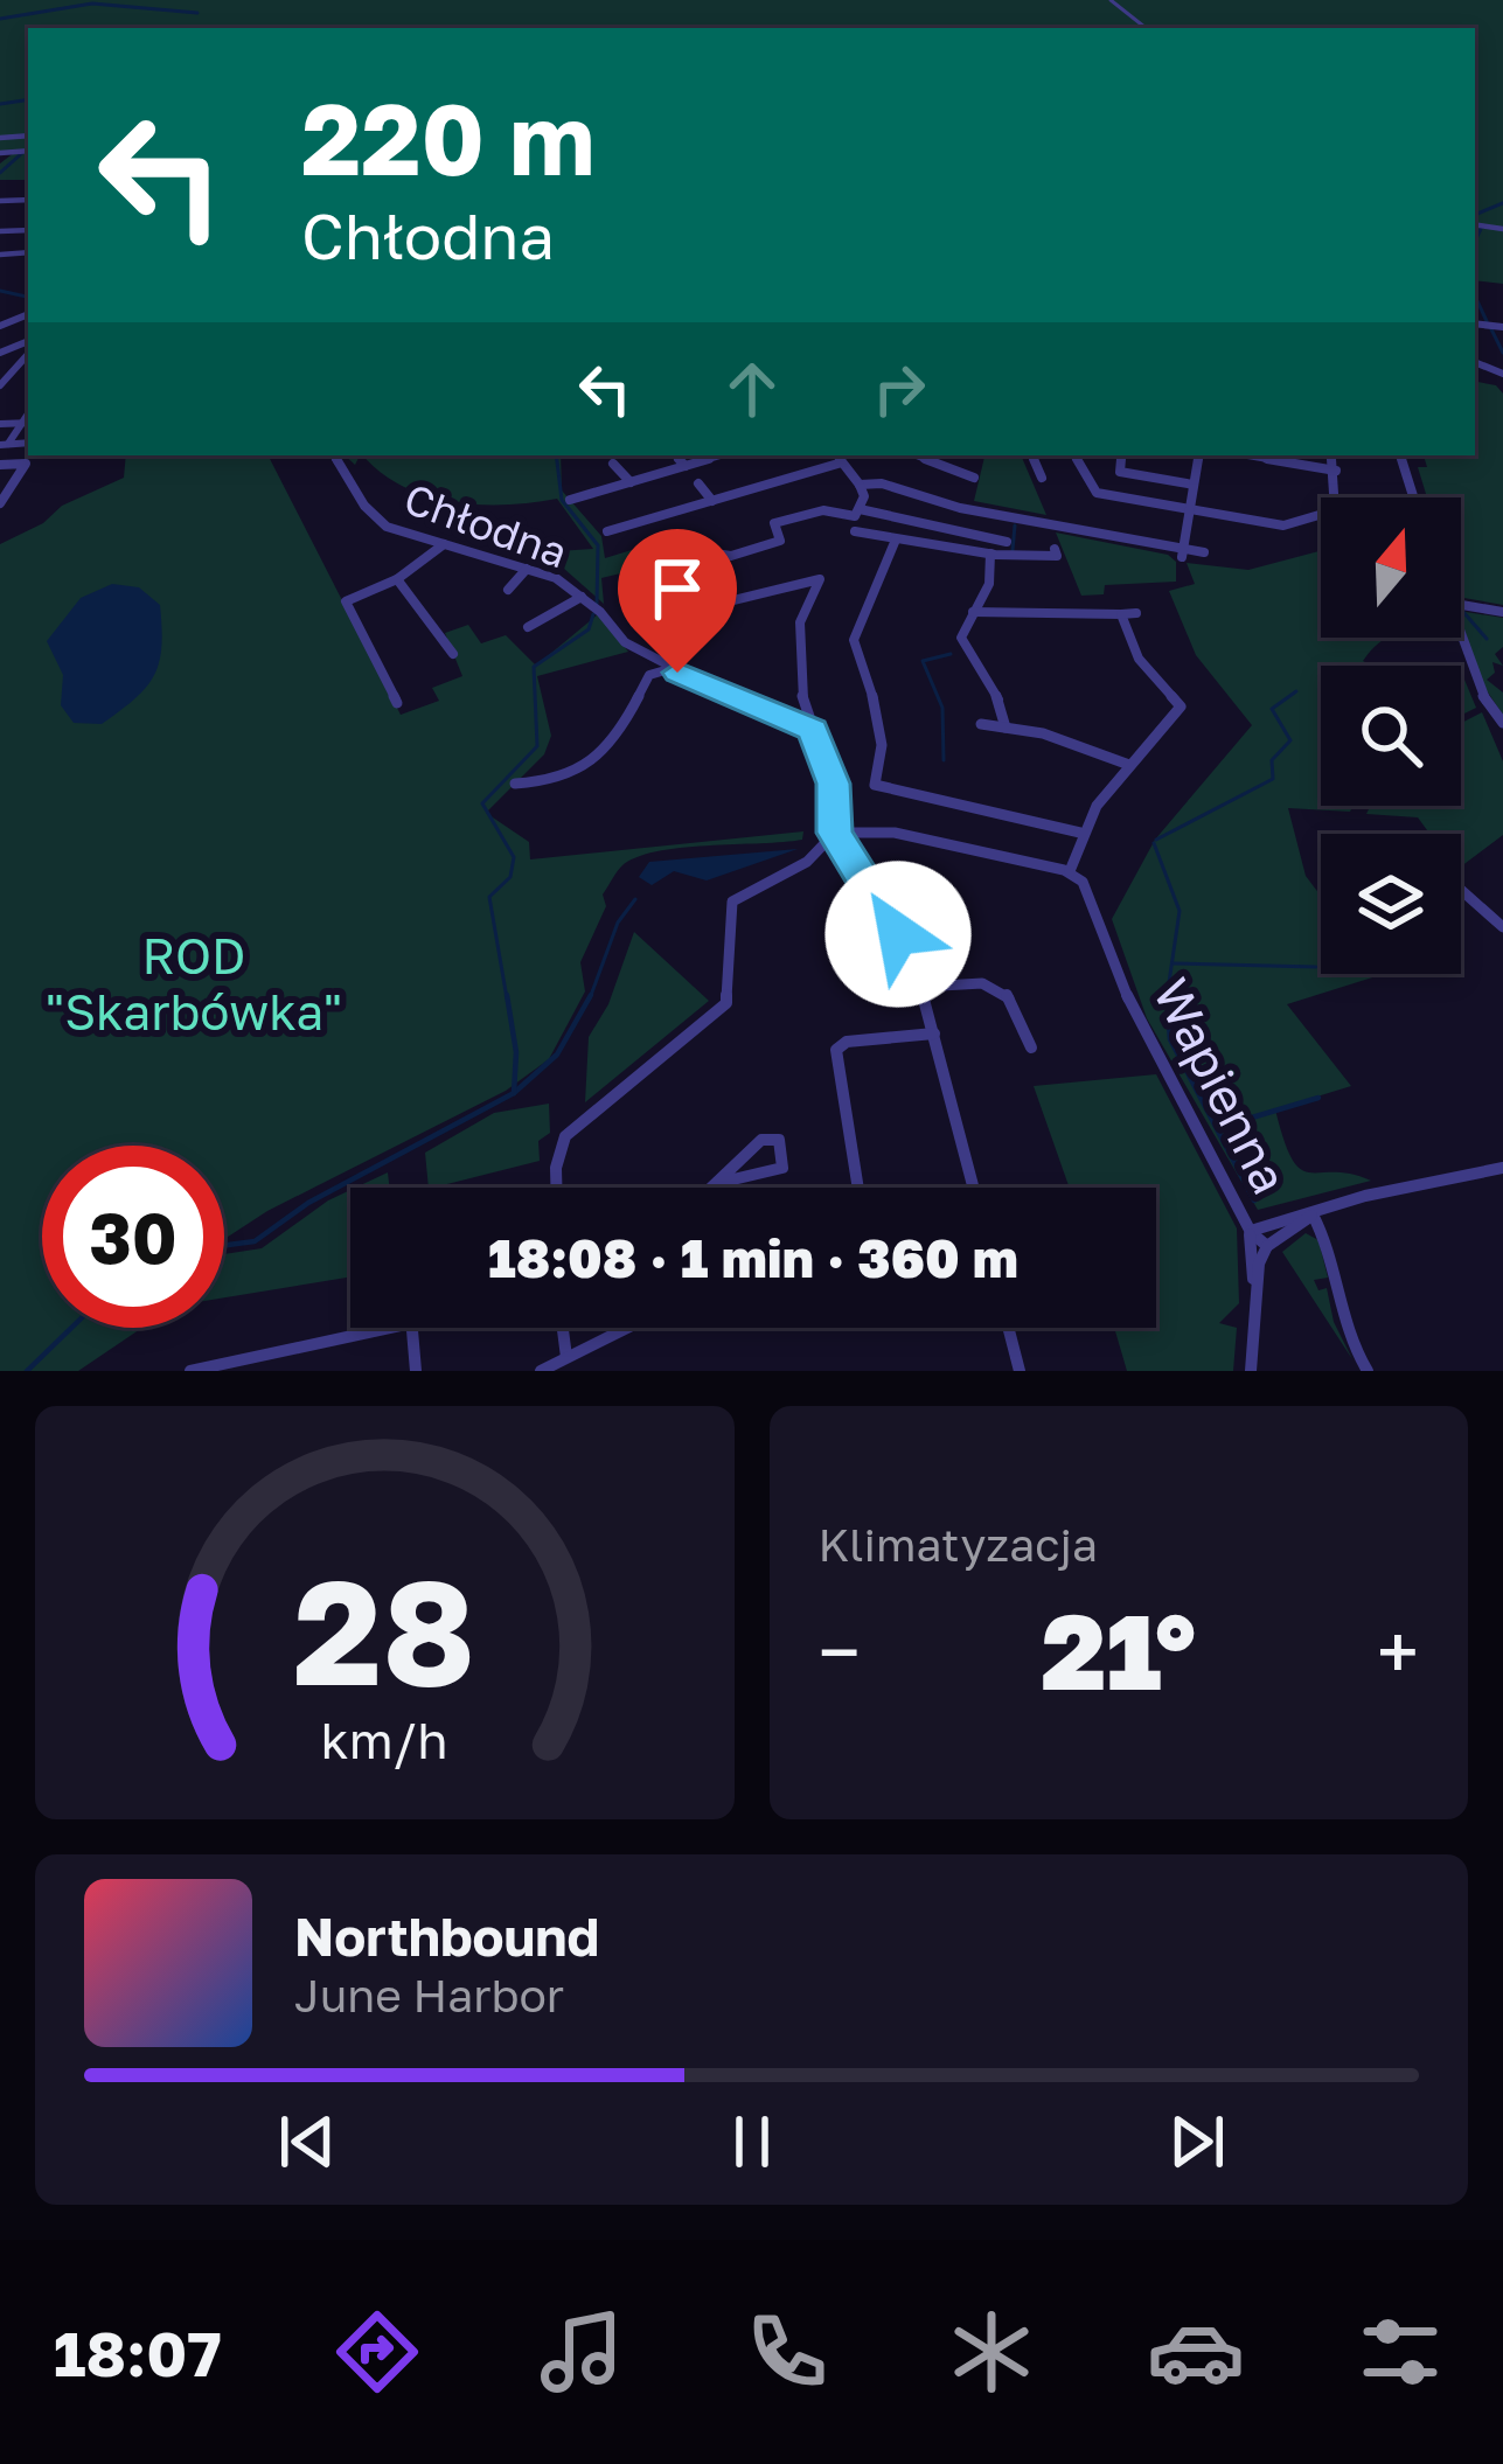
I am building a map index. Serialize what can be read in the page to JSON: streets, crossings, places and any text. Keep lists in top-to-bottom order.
{
  "streets": {
    "street": ["Chłodna", "Wapienna"]
  },
  "parks": ["ROD \"Skarbówka\""],
  "north": "top",
  "page": {
    "turn": ["220 m", "Chłodna"],
    "limit": "30",
    "trip": "18:08 · 1 min · 360 m",
    "tile": "Klimatyzacja",
    "heat": ["−", "21°", "+"],
    "song": ["Northbound", "June Harbor"],
    "tabs": "18:07",
    "gauge": ["28", "km/h"]
  }
}
